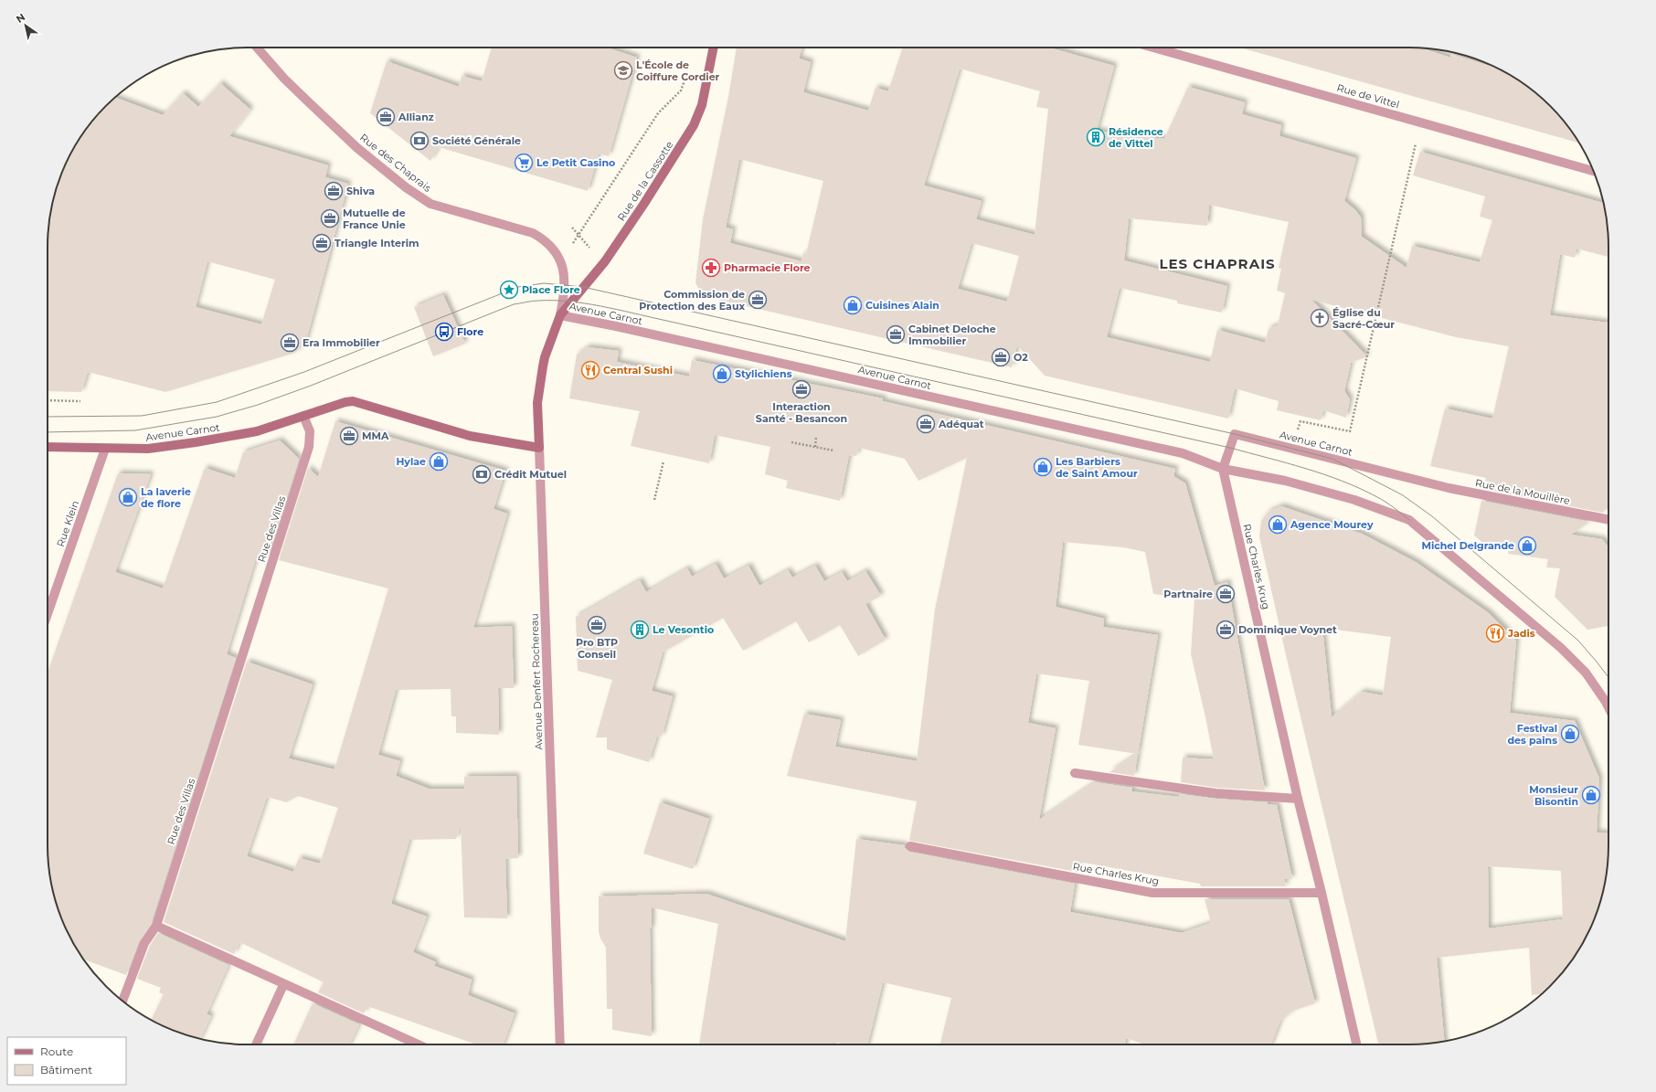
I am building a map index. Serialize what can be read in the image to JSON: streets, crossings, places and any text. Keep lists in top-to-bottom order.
{
  "streets": {
    "main road": ["Rue de la Cassotte", "Avenue Carnot", "Avenue Denfert Rochereau"],
    "street": [
      "Rue de Vittel",
      "Rue des Chaprais",
      "Rue de la Mouillère",
      "Rue Klein",
      "Rue des Villas",
      "Rue Charles Krug"
    ]
  },
  "crossings": [
    ["Rue des Chaprais", "Rue de la Cassotte"],
    ["Rue des Chaprais", "Avenue Carnot"],
    ["Rue des Chaprais", "Avenue Denfert Rochereau"],
    ["Rue de la Cassotte", "Avenue Carnot"],
    ["Rue de la Cassotte", "Avenue Denfert Rochereau"],
    ["Avenue Carnot", "Rue de la Mouillère"],
    ["Avenue Carnot", "Rue Klein"],
    ["Avenue Carnot", "Rue des Villas"],
    ["Avenue Carnot", "Rue Charles Krug"],
    ["Avenue Carnot", "Avenue Denfert Rochereau"]
  ],
  "districts": ["LES CHAPRAIS"],
  "places": {
    "school or university": ["L'École de Coiffure Cordier"],
    "office": [
      "Allianz",
      "Shiva",
      "Mutuelle de France Unie",
      "Triangle Interim",
      "Commission de Protection des Eaux",
      "Cabinet Deloche Immobilier",
      "Era Immobilier",
      "O2",
      "Interaction Santé - Besancon",
      "Adéquat",
      "MMA",
      "Partnaire",
      "Pro BTP Conseil",
      "Dominique Voynet"
    ],
    "building": ["Résidence de Vittel", "Le Vesontio"],
    "bank": ["Société Générale", "Crédit Mutuel"],
    "supermarket": ["Le Petit Casino"],
    "pharmacy": ["Pharmacie Flore"],
    "place": ["Place Flore"],
    "shop": [
      "Cuisines Alain",
      "Stylichiens",
      "Hylae",
      "Les Barbiers de Saint Amour",
      "La laverie de flore",
      "Agence Mourey",
      "Michel Delgrande",
      "Festival des pains",
      "Monsieur Bisontin"
    ],
    "church": ["Église du Sacré-Cœur"],
    "bus stop": ["Flore"],
    "restaurant": ["Central Sushi", "Jadis"]
  },
  "legend": ["Route", "Bâtiment"],
  "north": "top left"
}
